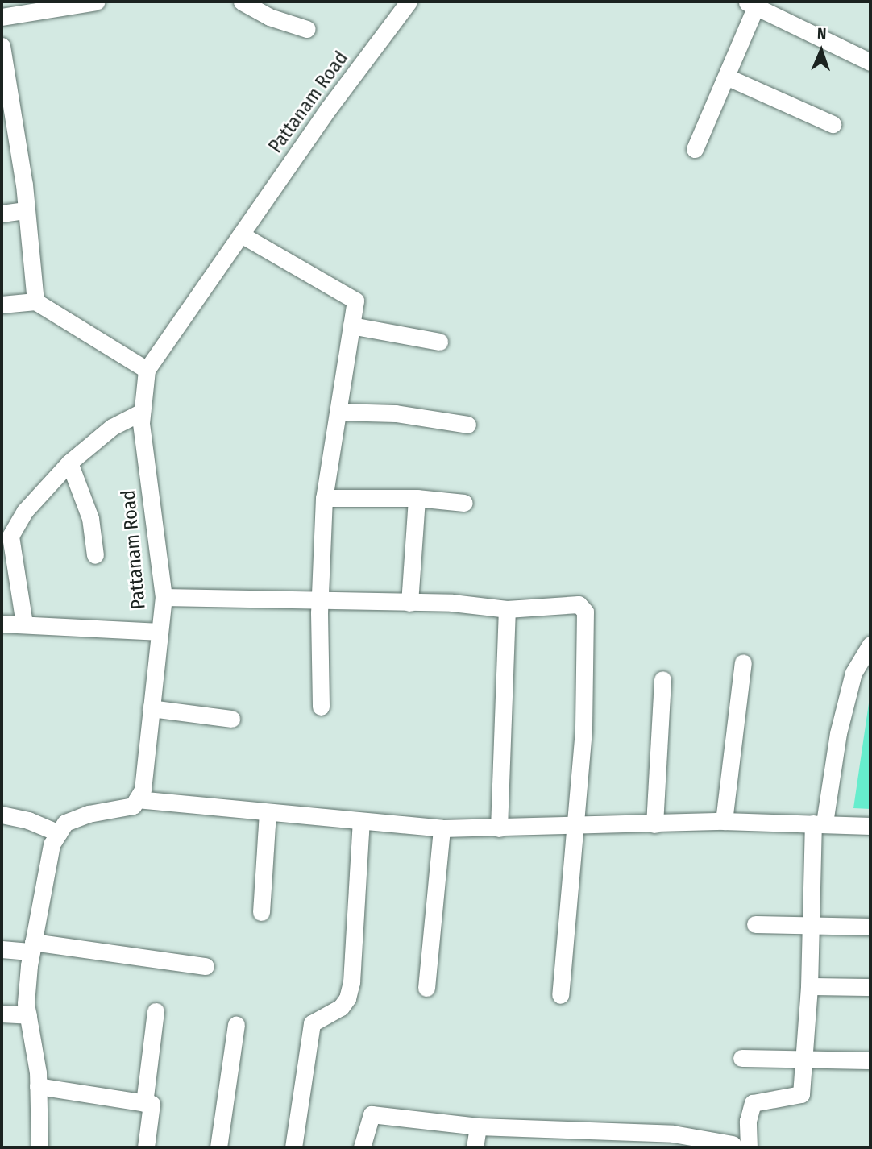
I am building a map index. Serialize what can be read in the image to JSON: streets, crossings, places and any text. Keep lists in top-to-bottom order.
{
  "streets": {
    "street": ["Pattanam Road"]
  },
  "north": "top"
}
